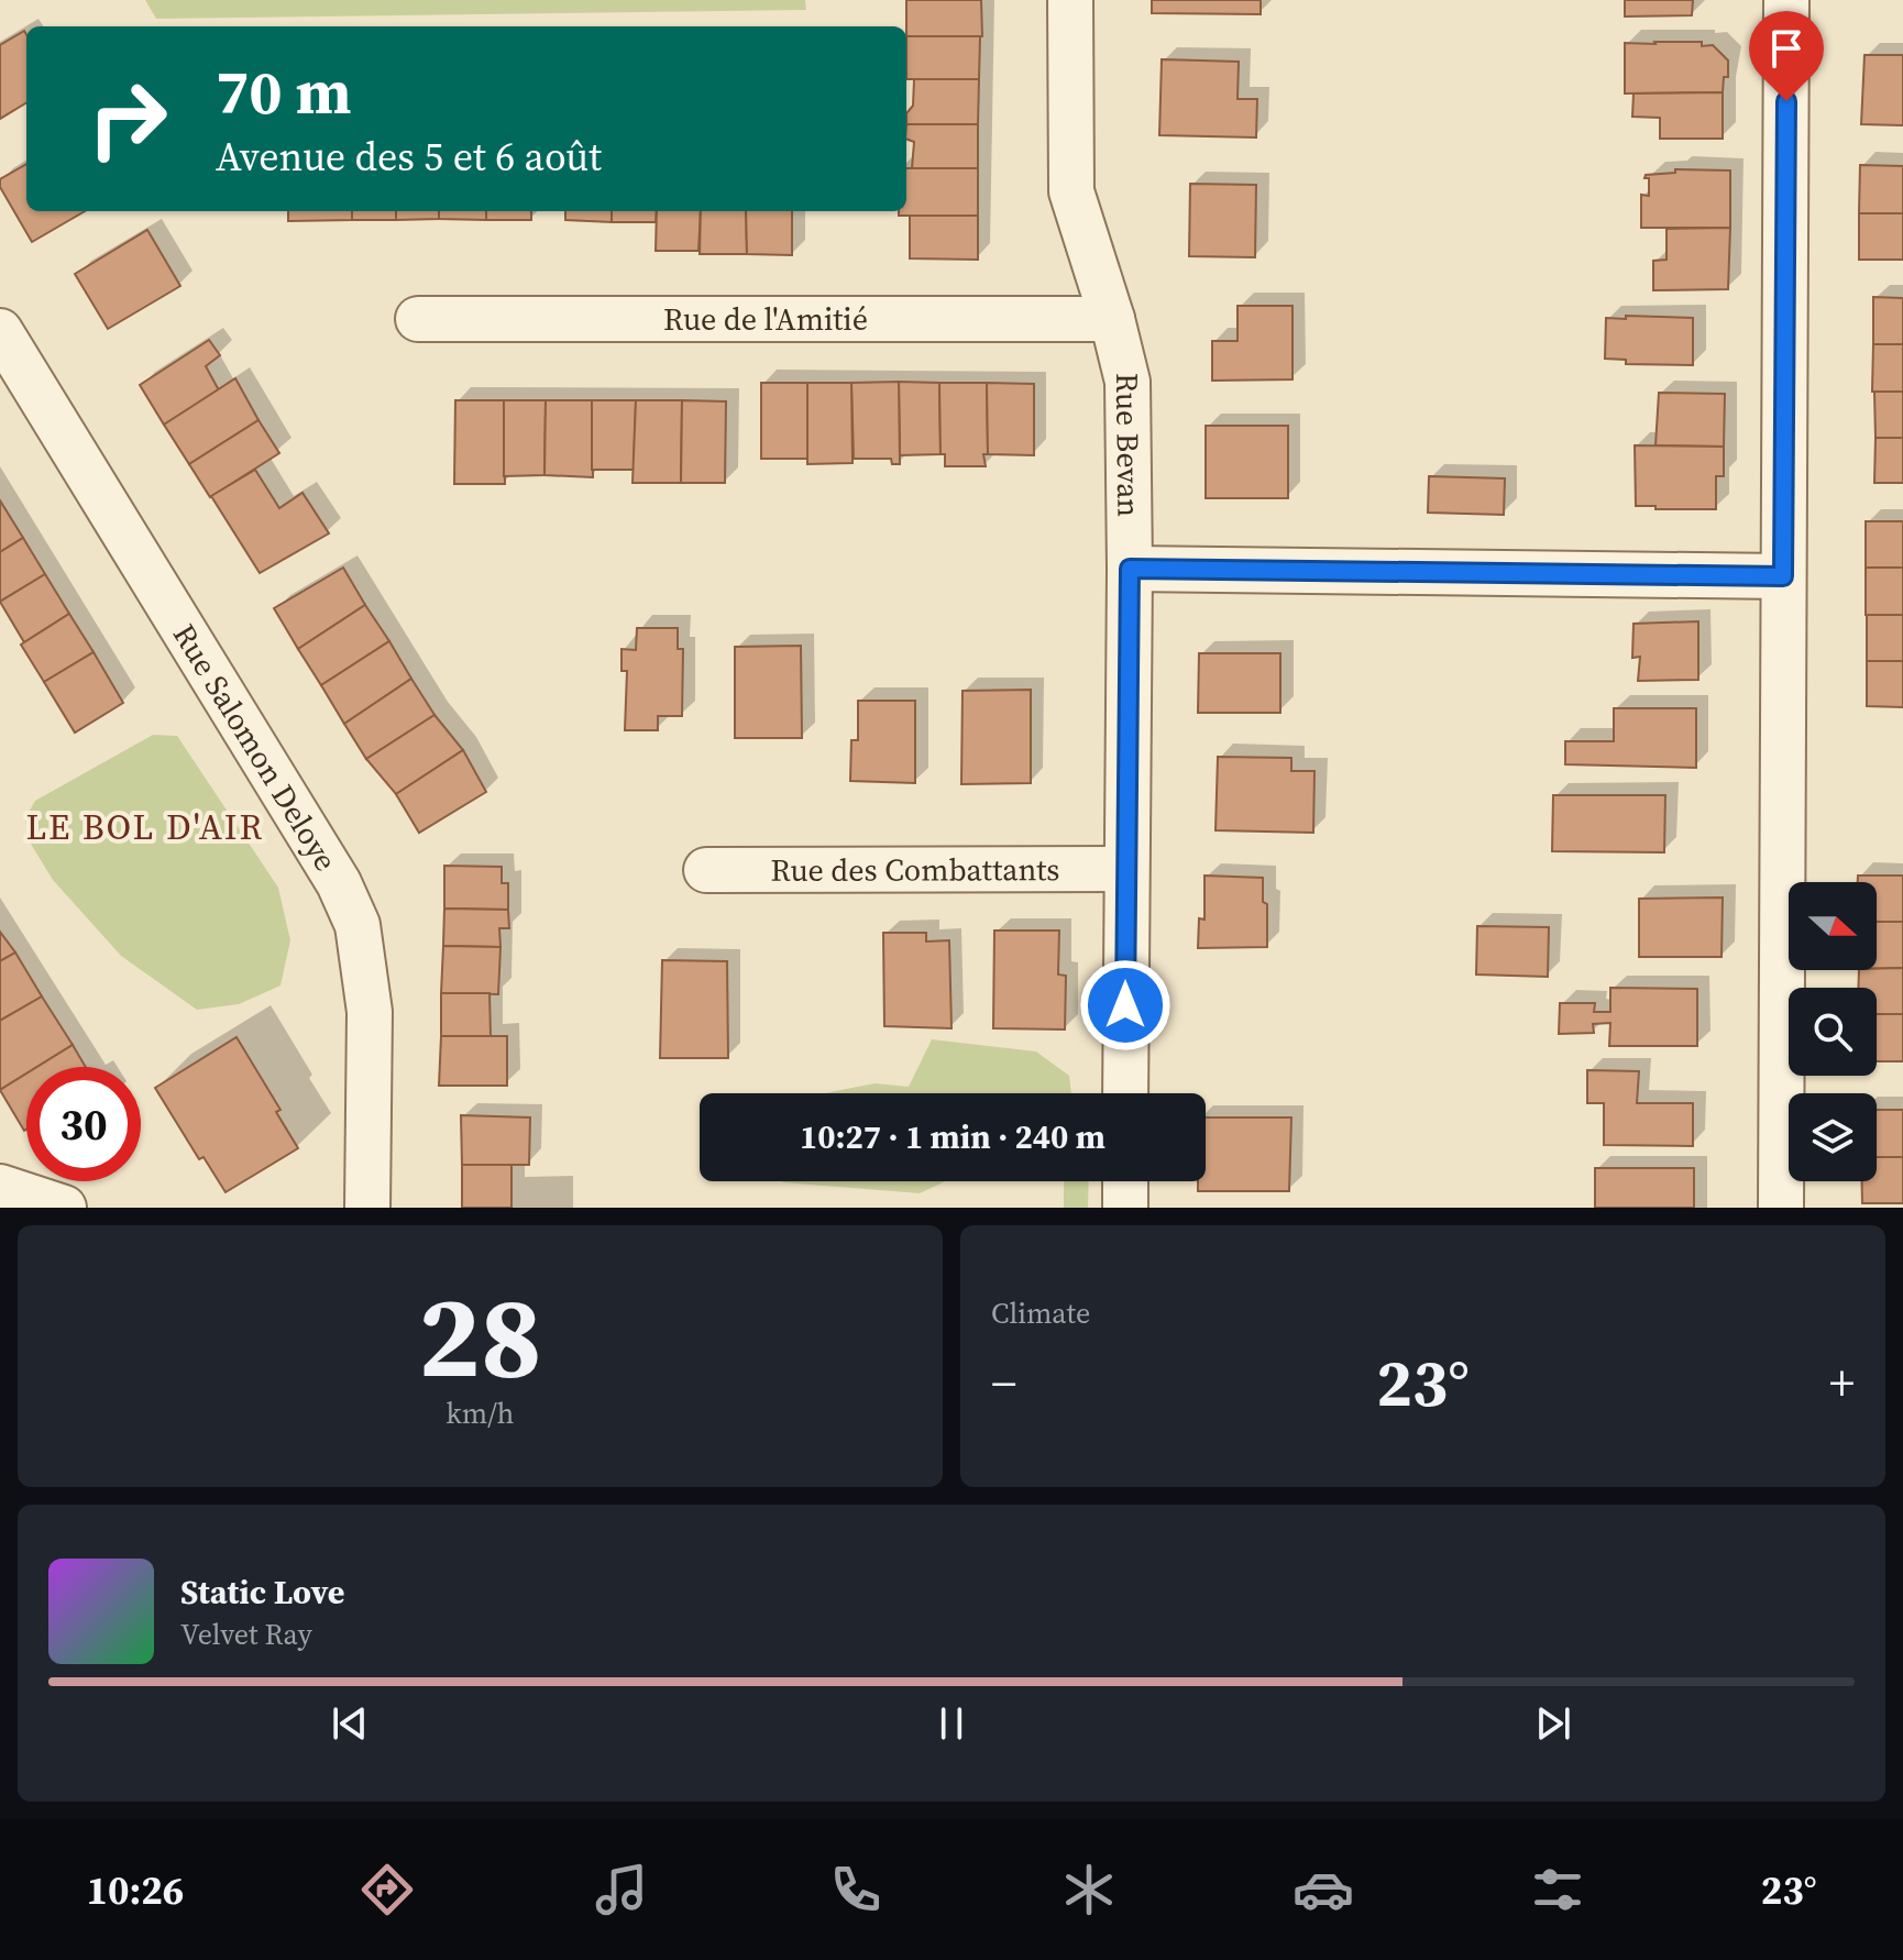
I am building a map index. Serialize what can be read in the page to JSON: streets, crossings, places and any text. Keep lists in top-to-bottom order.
{
  "streets": {
    "street": [
      "Rue de l'Amitié",
      "Rue Bevan",
      "Rue Salomon Deloye",
      "Rue des Combattants"
    ]
  },
  "crossings": [
    ["Rue de l'Amitié", "Rue Bevan"],
    ["Rue Bevan", "Rue des Combattants"]
  ],
  "districts": ["LE BOL D'AIR"],
  "north": "right",
  "page": {
    "turn": ["70 m", "Avenue des 5 et 6 août"],
    "limit": "30",
    "trip": "10:27 · 1 min · 240 m",
    "tile": [
      ["28", "km/h"],
      "Climate"
    ],
    "heat": ["−", "23°", "+"],
    "song": ["Static Love", "Velvet Ray"],
    "tabs": ["10:26", "23°"]
  }
}
